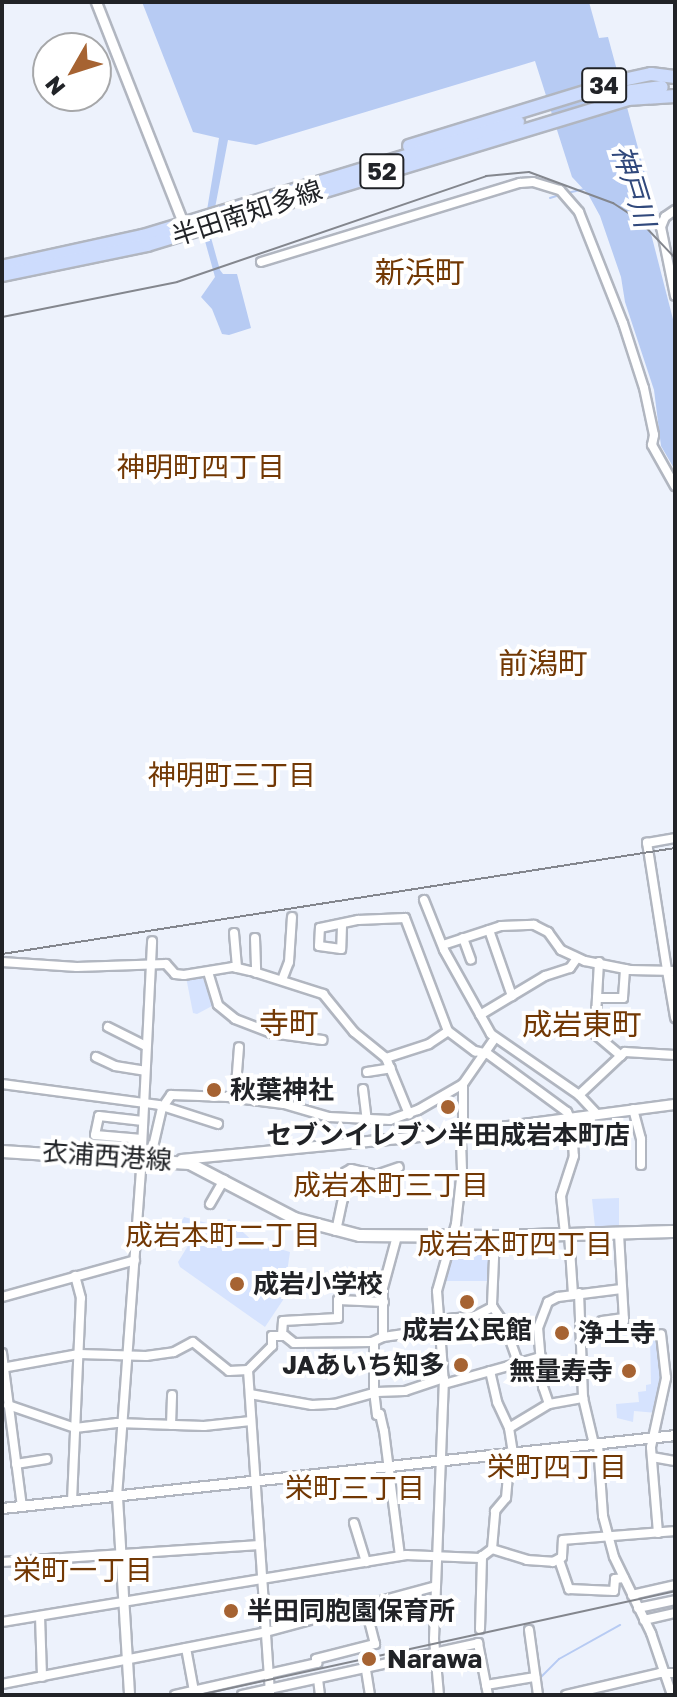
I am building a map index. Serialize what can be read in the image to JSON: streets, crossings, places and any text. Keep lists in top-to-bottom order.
{
  "streets": {
    "main road": [
      "34",
      "52",
      "半田南知多線",
      "衣浦西港線"
    ]
  },
  "crossings": [
    ["34", "半田南知多線"]
  ],
  "districts": [
    "新浜町",
    "神明町四丁目",
    "前潟町",
    "神明町三丁目",
    "寺町",
    "成岩東町",
    "成岩本町三丁目",
    "成岩本町二丁目",
    "成岩本町四丁目",
    "栄町四丁目",
    "栄町三丁目",
    "栄町一丁目"
  ],
  "water": ["神戸川"],
  "places": [
    "秋葉神社",
    "セブンイレブン半田成岩本町店",
    "成岩小学校",
    "成岩公民館",
    "浄土寺",
    "JAあいち知多",
    "無量寿寺",
    "半田同胞園保育所",
    "Narawa"
  ],
  "north": "bottom left"
}
